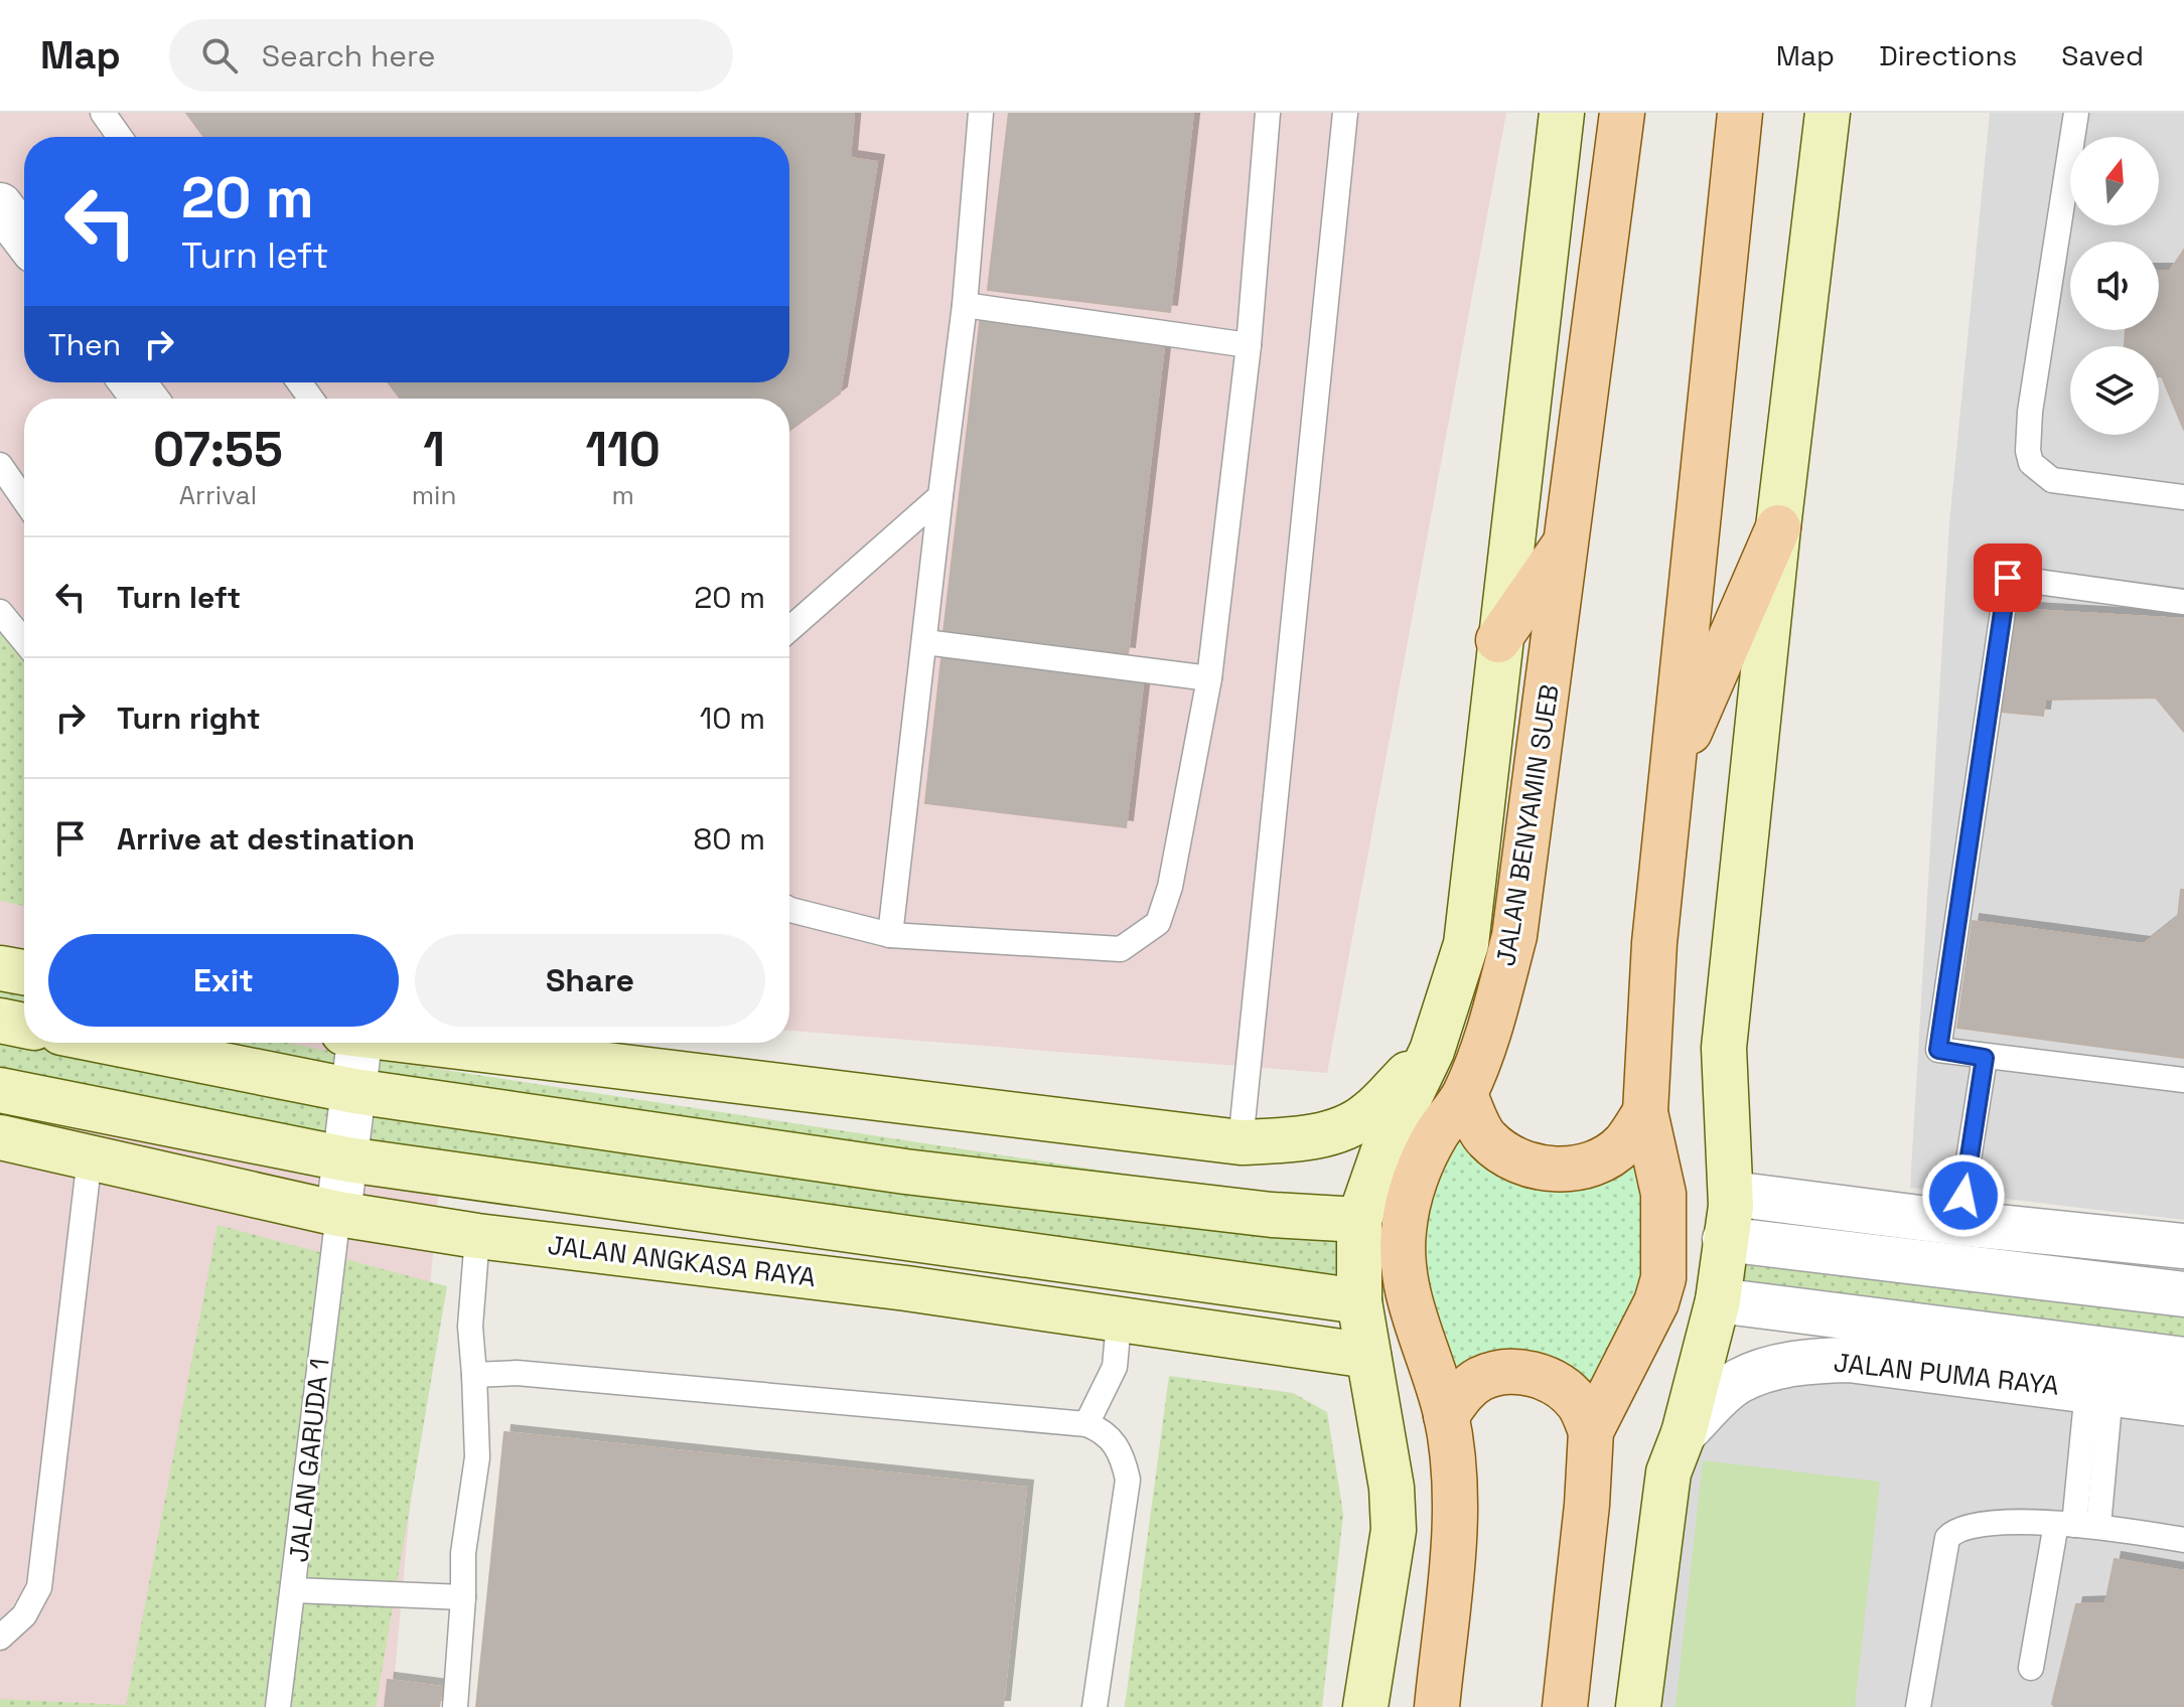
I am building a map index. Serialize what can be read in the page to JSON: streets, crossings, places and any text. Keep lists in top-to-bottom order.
{
  "streets": {
    "main road": ["JALAN BENYAMIN SUEB", "JALAN ANGKASA RAYA"],
    "street": ["JALAN PUMA RAYA"],
    "lane": ["JALAN GARUDA 1"]
  },
  "crossings": [
    ["JALAN BENYAMIN SUEB", "JALAN ANGKASA RAYA"],
    ["JALAN ANGKASA RAYA", "JALAN GARUDA 1"]
  ],
  "north": "top",
  "page": {
    "header": "Map",
    "search": "Search here",
    "nav": ["Map", "Directions", "Saved"],
    "turn": ["20 m", "Turn left"],
    "then": "Then",
    "eta": [
      "07:55",
      "Arrival",
      "1",
      "min",
      "110",
      "m"
    ],
    "list": [
      {
        "name": "Turn left",
        "value": "20 m"
      },
      {
        "name": "Turn right",
        "value": "10 m"
      },
      {
        "name": "Arrive at destination",
        "value": "80 m"
      }
    ],
    "buttons": ["Exit", "Share"]
  }
}
